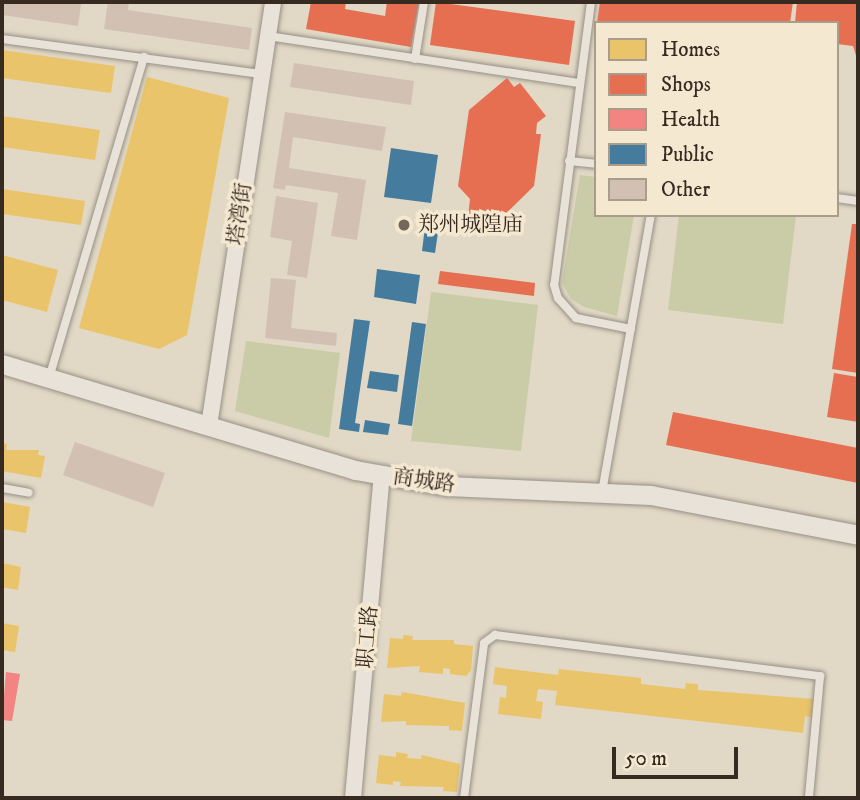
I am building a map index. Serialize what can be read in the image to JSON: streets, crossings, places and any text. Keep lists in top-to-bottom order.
{
  "streets": {
    "street": ["塔湾街", "商城路", "职工路"]
  },
  "crossings": [
    ["塔湾街", "商城路"],
    ["商城路", "职工路"]
  ],
  "places": ["郑州城隍庙"],
  "legend": [
    "Homes",
    "Shops",
    "Health",
    "Public",
    "Other"
  ],
  "scale_bar": "50 m"
}
